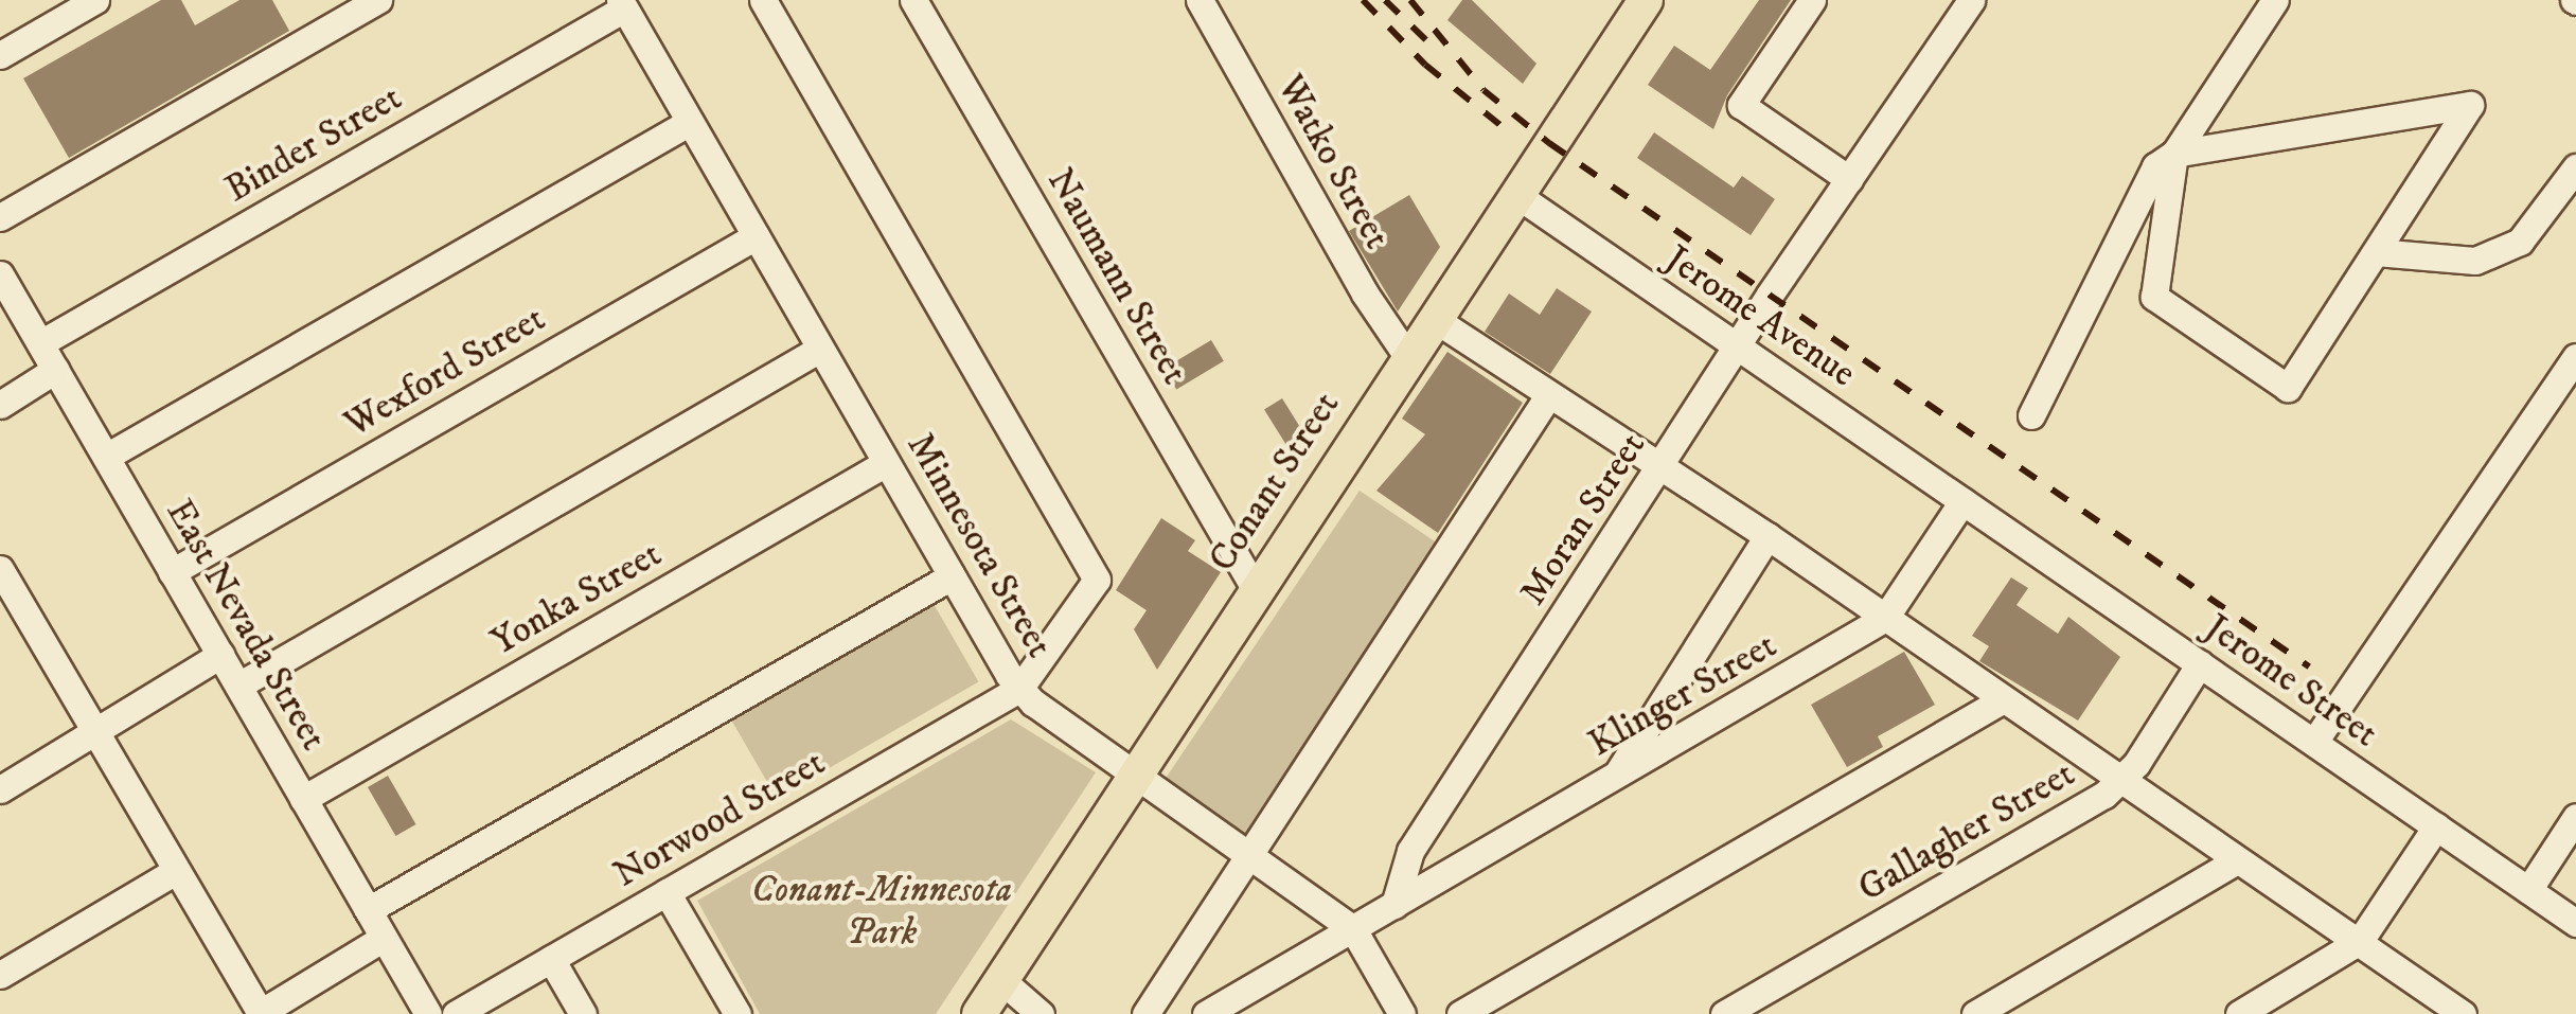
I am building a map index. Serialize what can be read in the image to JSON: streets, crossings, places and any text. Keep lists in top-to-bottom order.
{
  "streets": {
    "main road": ["Conant Street"],
    "street": [
      "Binder Street",
      "Watko Street",
      "Naumann Street",
      "Jerome Avenue",
      "Wexford Street",
      "Moran Street",
      "Minnesota Street",
      "Yonka Street",
      "East Nevada Street",
      "Jerome Street",
      "Klinger Street",
      "Norwood Street",
      "Gallagher Street"
    ]
  },
  "crossings": [
    ["Binder Street", "Minnesota Street"],
    ["Binder Street", "East Nevada Street"],
    ["Watko Street", "Conant Street"],
    ["Naumann Street", "Conant Street"],
    ["Jerome Avenue", "Conant Street"],
    ["Jerome Avenue", "Moran Street"],
    ["Jerome Avenue", "Jerome Street"],
    ["Jerome Avenue", "Klinger Street"],
    ["Wexford Street", "Minnesota Street"],
    ["Wexford Street", "East Nevada Street"],
    ["Conant Street", "Minnesota Street"],
    ["Moran Street", "Klinger Street"],
    ["Minnesota Street", "Yonka Street"],
    ["Minnesota Street", "Norwood Street"],
    ["Yonka Street", "East Nevada Street"],
    ["Jerome Street", "Klinger Street"],
    ["Jerome Street", "Gallagher Street"]
  ],
  "parks": ["Conant-Minnesota Park"]
}
